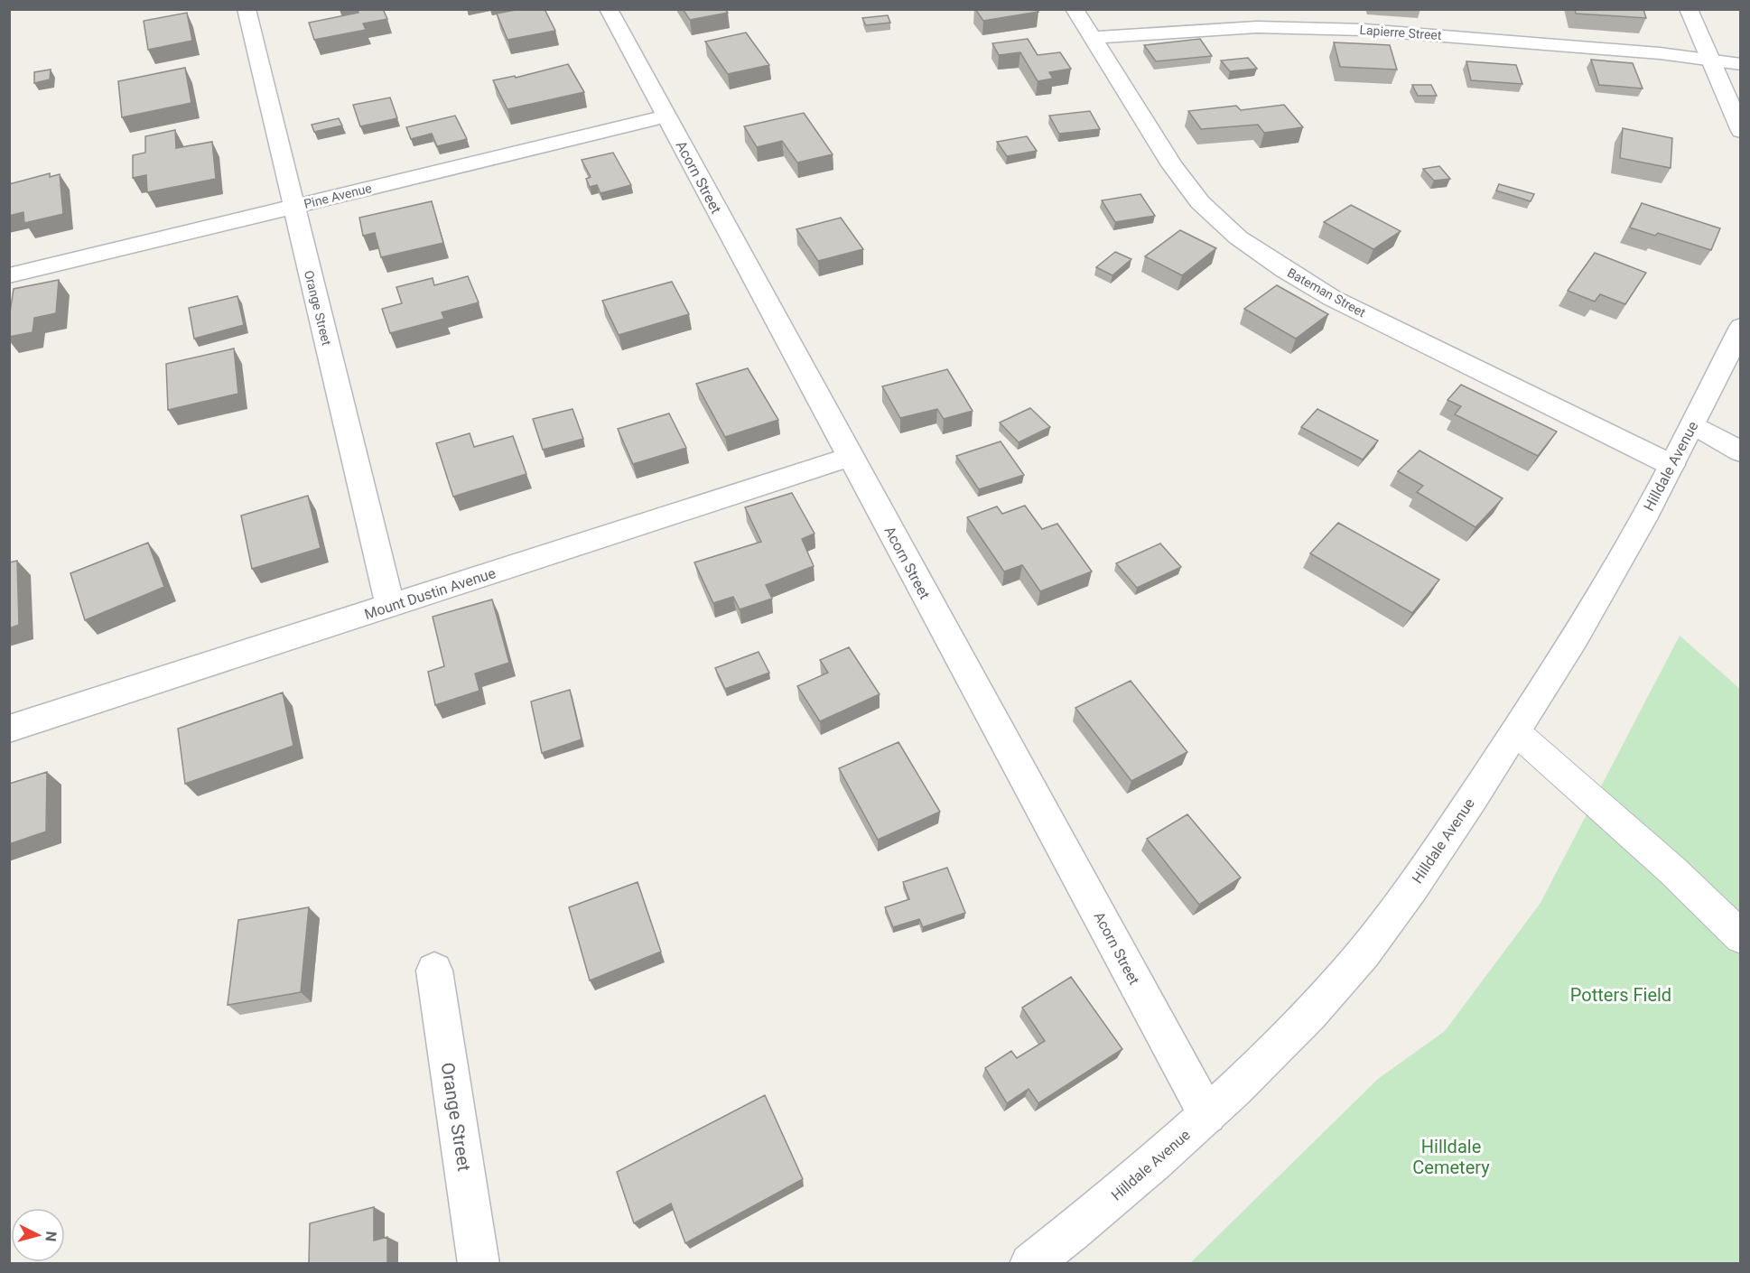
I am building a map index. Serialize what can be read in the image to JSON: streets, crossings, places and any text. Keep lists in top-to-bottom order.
{
  "streets": {
    "street": [
      "Lapierre Street",
      "Acorn Street",
      "Pine Avenue",
      "Bateman Street",
      "Orange Street",
      "Hilldale Avenue",
      "Mount Dustin Avenue"
    ]
  },
  "crossings": [
    ["Lapierre Street", "Bateman Street"],
    ["Acorn Street", "Pine Avenue"],
    ["Acorn Street", "Hilldale Avenue"],
    ["Acorn Street", "Mount Dustin Avenue"],
    ["Pine Avenue", "Orange Street"],
    ["Bateman Street", "Hilldale Avenue"],
    ["Orange Street", "Mount Dustin Avenue"]
  ],
  "parks": ["Potters Field", "Hilldale Cemetery"],
  "north": "right"
}
